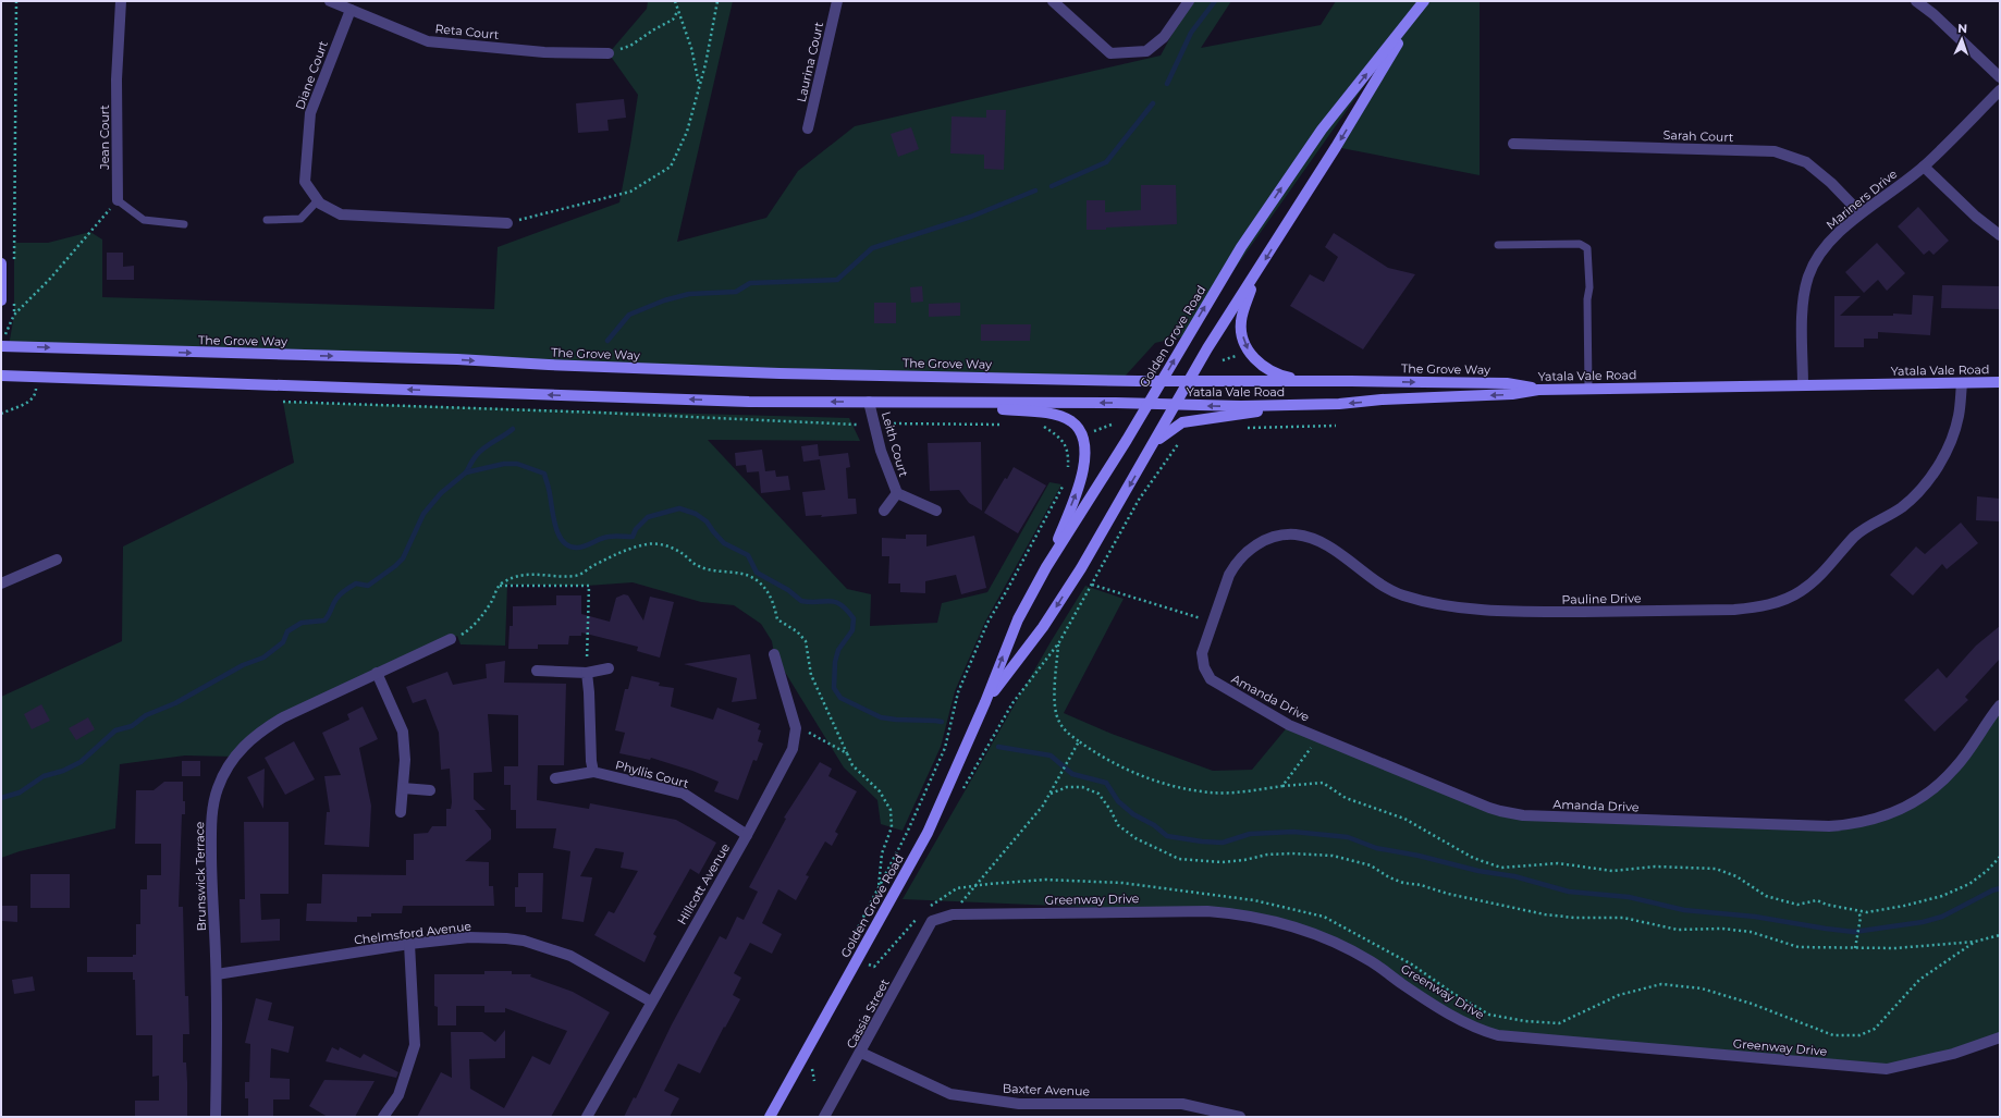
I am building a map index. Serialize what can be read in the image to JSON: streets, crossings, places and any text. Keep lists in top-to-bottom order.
{
  "streets": {
    "main road": ["Golden Grove Road", "The Grove Way", "Yatala Vale Road"],
    "street": [
      "Reta Court",
      "Laurina Court",
      "Diane Court",
      "Sarah Court",
      "Jean Court",
      "Mariners Drive",
      "Leith Court",
      "Pauline Drive",
      "Amanda Drive",
      "Phyllis Court",
      "Brunswick Terrace",
      "Hillcott Avenue",
      "Greenway Drive",
      "Chelmsford Avenue",
      "Cassia Street",
      "Baxter Avenue"
    ]
  },
  "crossings": [
    ["Reta Court", "Diane Court"],
    ["Sarah Court", "Mariners Drive"],
    ["Mariners Drive", "Yatala Vale Road"],
    ["Golden Grove Road", "The Grove Way"],
    ["Golden Grove Road", "Yatala Vale Road"],
    ["The Grove Way", "Yatala Vale Road"],
    ["Yatala Vale Road", "Pauline Drive"],
    ["Pauline Drive", "Amanda Drive"],
    ["Phyllis Court", "Hillcott Avenue"],
    ["Brunswick Terrace", "Chelmsford Avenue"],
    ["Hillcott Avenue", "Chelmsford Avenue"],
    ["Greenway Drive", "Cassia Street"],
    ["Cassia Street", "Baxter Avenue"]
  ],
  "north": "top"
}
